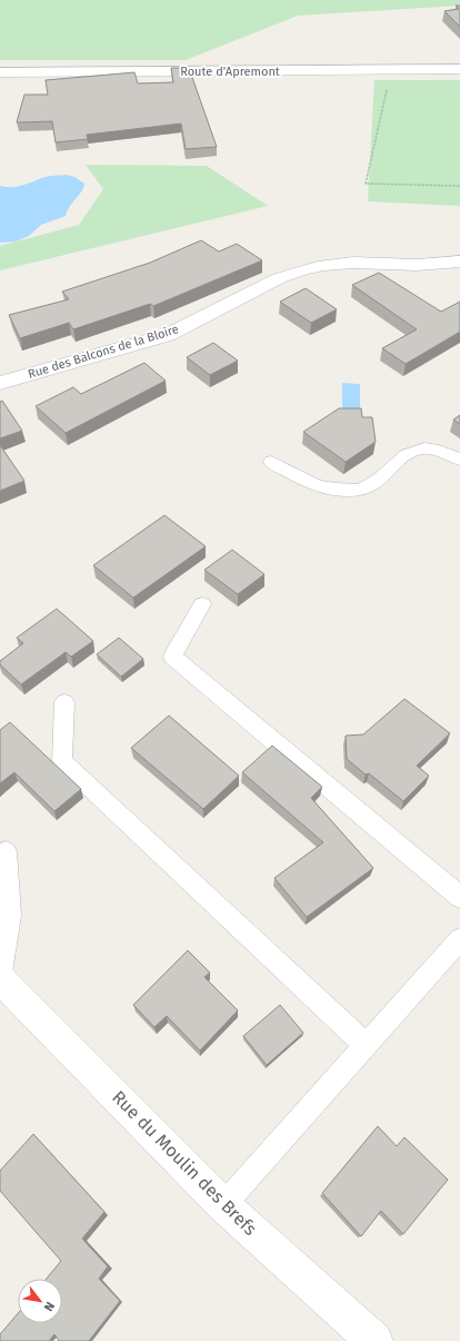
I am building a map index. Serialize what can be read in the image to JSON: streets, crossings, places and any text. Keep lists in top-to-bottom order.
{
  "streets": {
    "street": ["Route d'Apremont", "Rue des Balcons de la Bloire", "Rue du Moulin des Brefs"]
  },
  "north": "bottom right"
}
